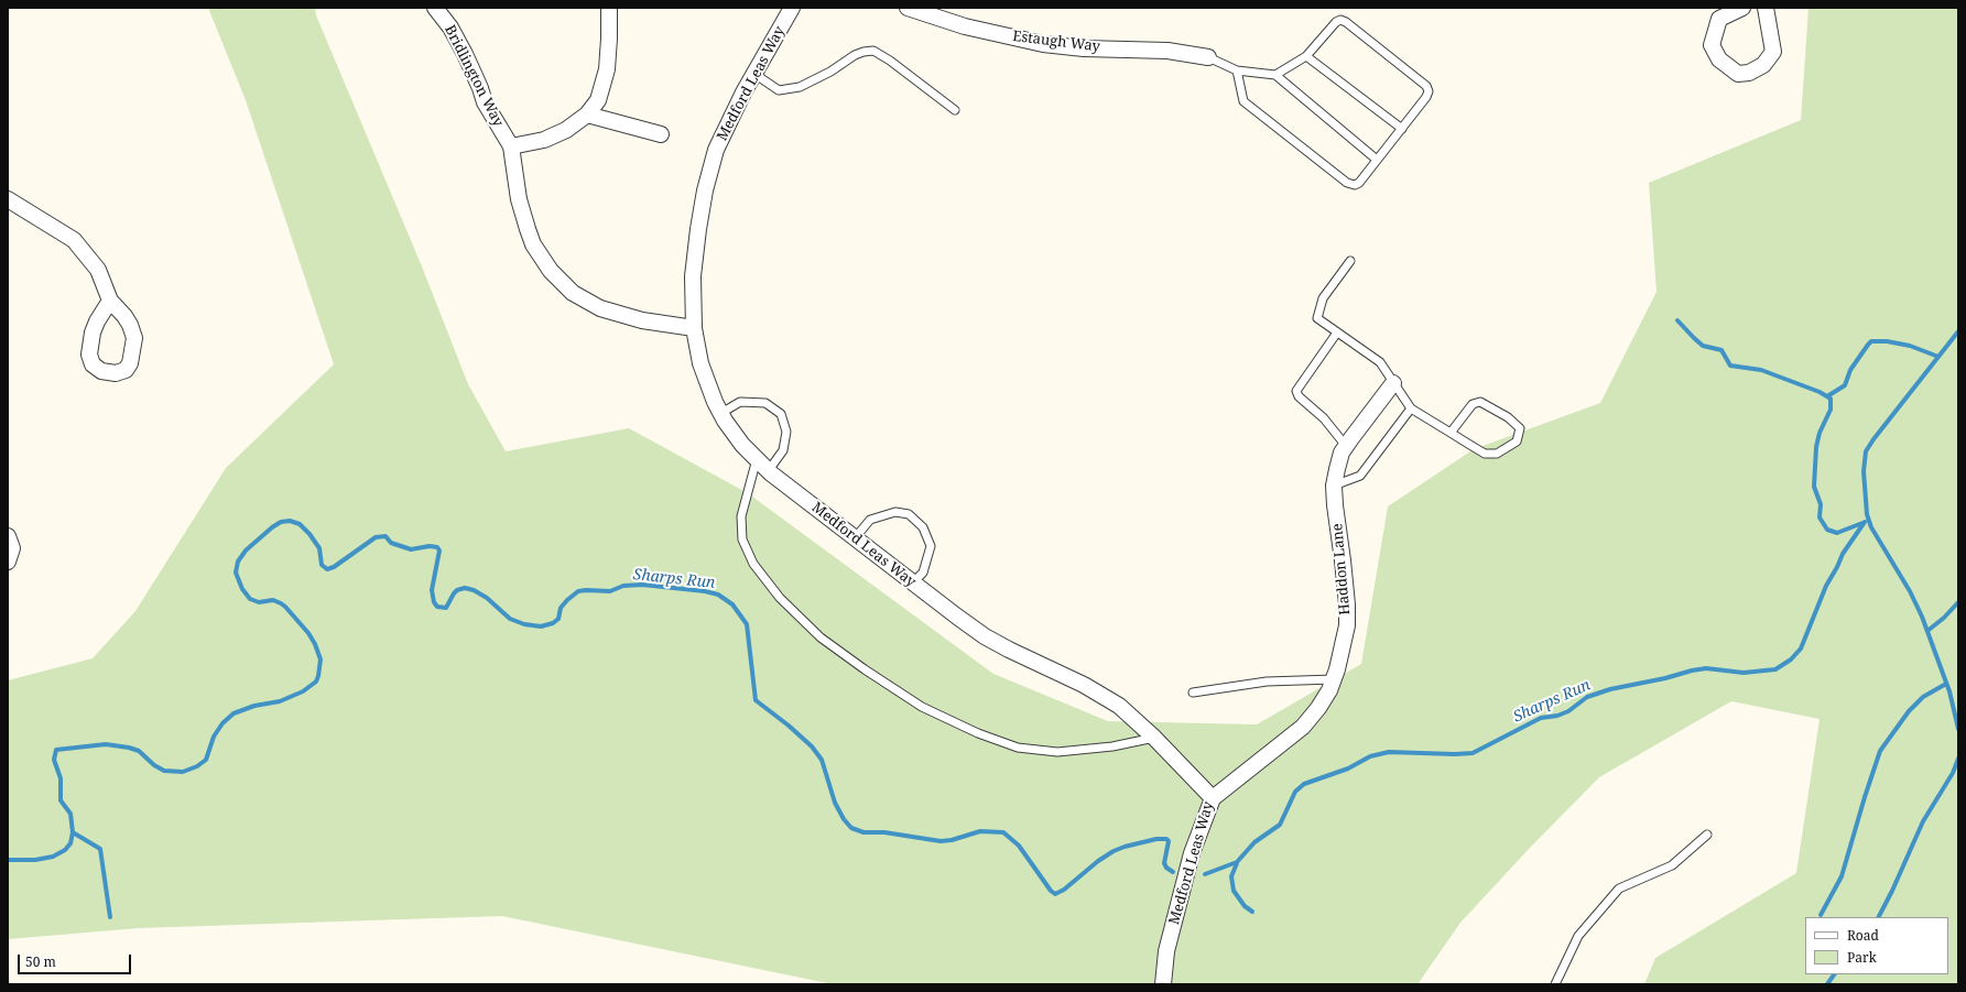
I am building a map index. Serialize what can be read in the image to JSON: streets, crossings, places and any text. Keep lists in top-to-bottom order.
{
  "streets": {
    "street": [
      "Estaugh Way",
      "Bridlington Way",
      "Medford Leas Way",
      "Haddon Lane"
    ]
  },
  "crossings": [
    ["Bridlington Way", "Medford Leas Way"],
    ["Medford Leas Way", "Haddon Lane"]
  ],
  "water": ["Sharps Run"],
  "legend": ["Road", "Park"],
  "scale_bar": "50 m"
}
